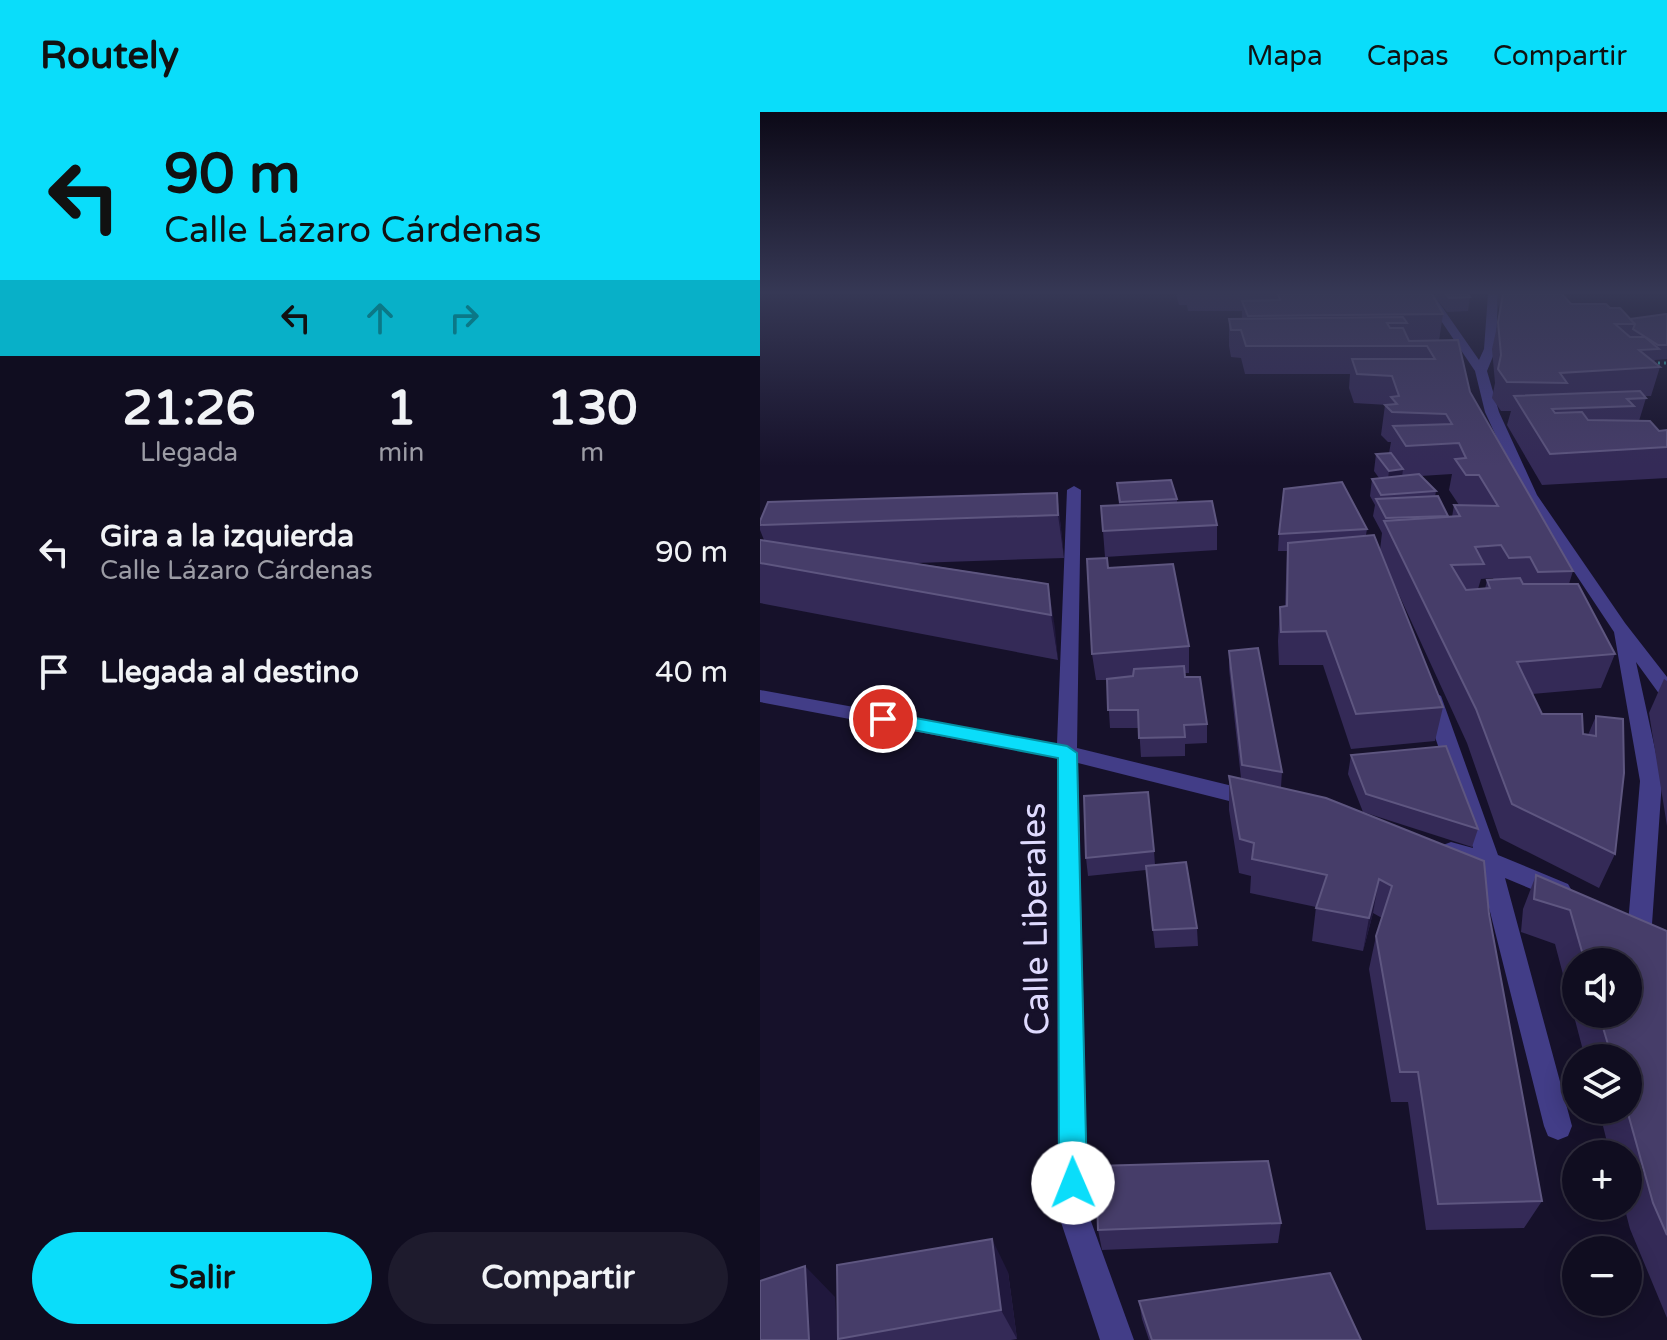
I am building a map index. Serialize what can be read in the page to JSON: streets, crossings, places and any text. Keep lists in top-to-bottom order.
{
  "streets": {
    "street": ["Calle Liberales"]
  },
  "page": {
    "header": "Routely",
    "nav": ["Mapa", "Capas", "Compartir"],
    "turn": ["90 m", "Calle Lázaro Cárdenas"],
    "eta": [
      "21:26",
      "Llegada",
      "1",
      "min",
      "130",
      "m"
    ],
    "list": [
      {
        "name": "Gira a la izquierda",
        "note": "Calle Lázaro Cárdenas",
        "value": "90 m"
      },
      {
        "name": "Llegada al destino",
        "value": "40 m"
      }
    ],
    "map_buttons": ["+", "−"],
    "buttons": ["Salir", "Compartir"]
  }
}
